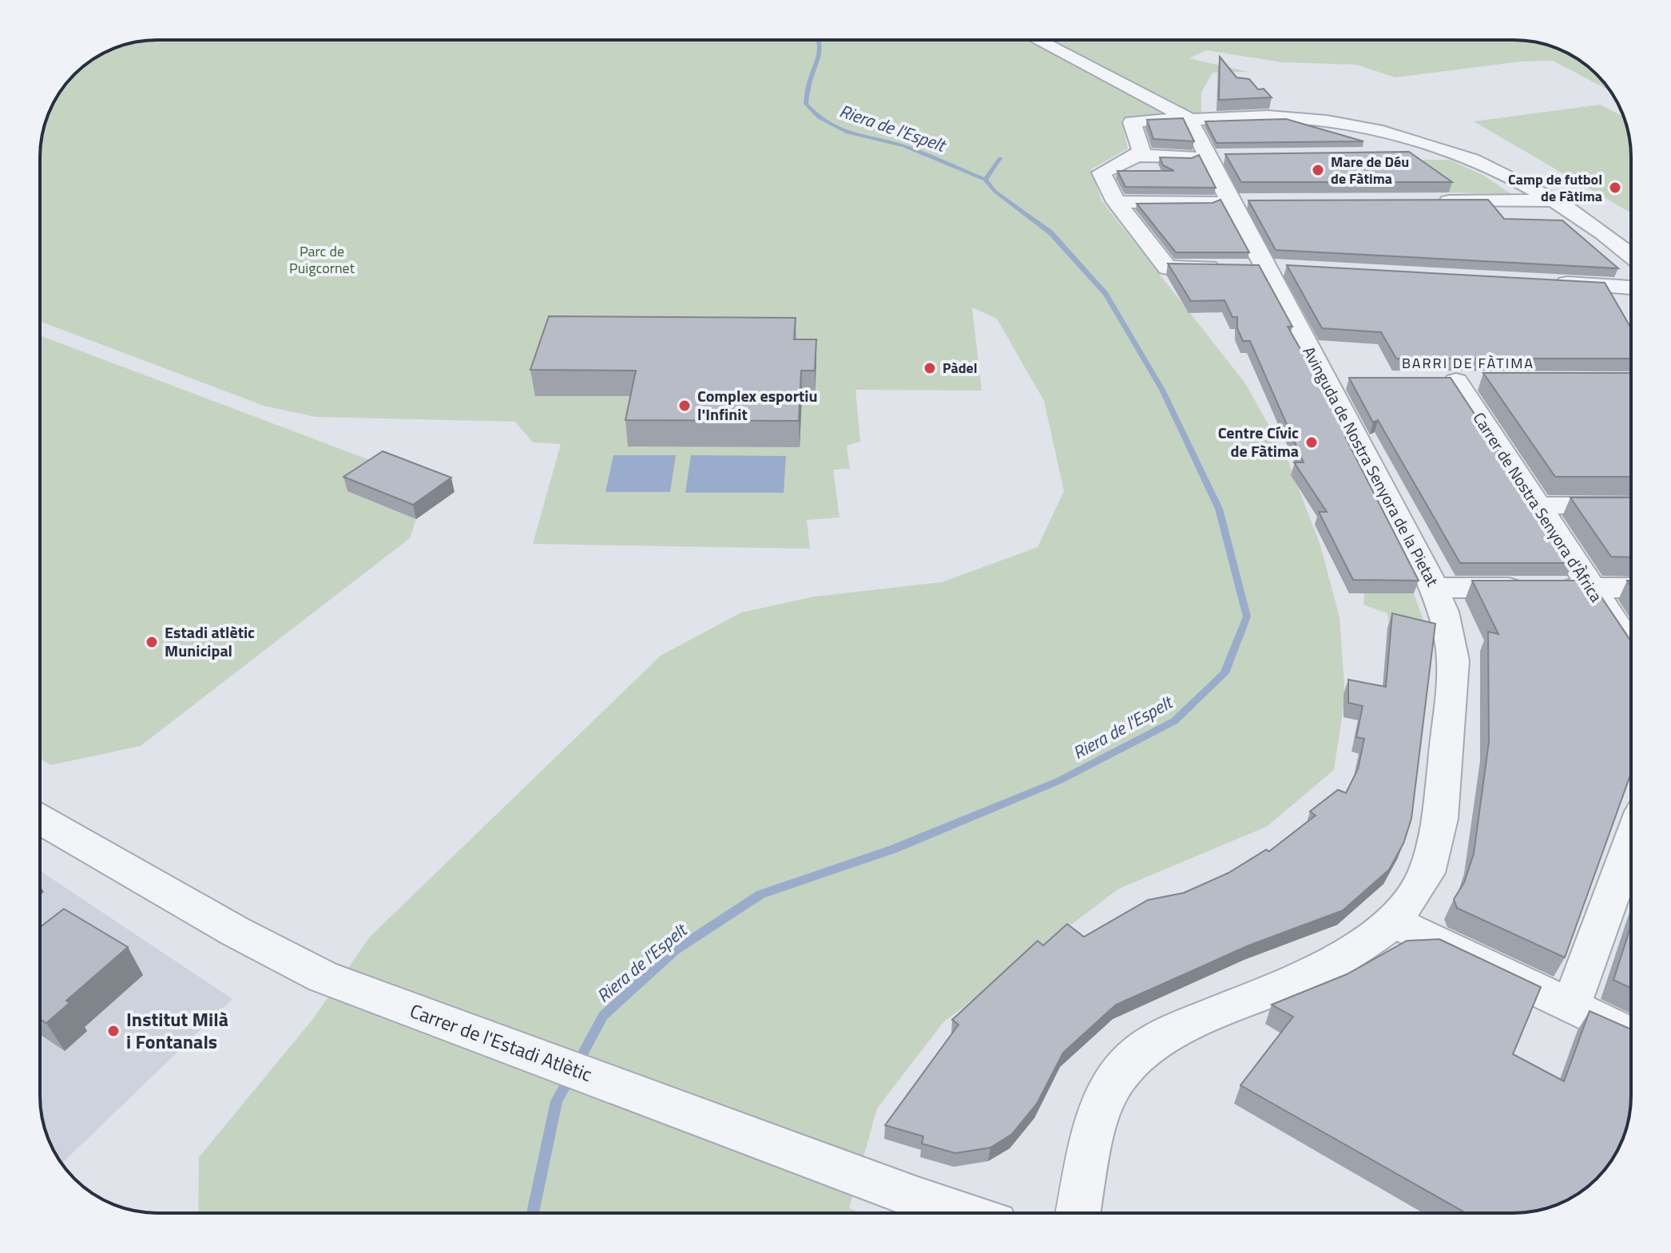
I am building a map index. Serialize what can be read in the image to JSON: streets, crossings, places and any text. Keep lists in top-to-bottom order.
{
  "streets": {
    "street": ["Avinguda de Nostra Senyora de la Pietat", "Carrer de Nostra Senyora d'Àfrica", "Carrer de l'Estadi Atlètic"]
  },
  "districts": ["BARRI DE FÀTIMA"],
  "water": ["Riera de l'Espelt"],
  "parks": ["Parc de Puigcornet"],
  "places": [
    "Mare de Déu de Fàtima",
    "Camp de futbol de Fàtima",
    "Pàdel",
    "Complex esportiu l'Infinit",
    "Centre Cívic de Fàtima",
    "Estadi atlètic Municipal",
    "Institut Milà i Fontanals"
  ]
}
